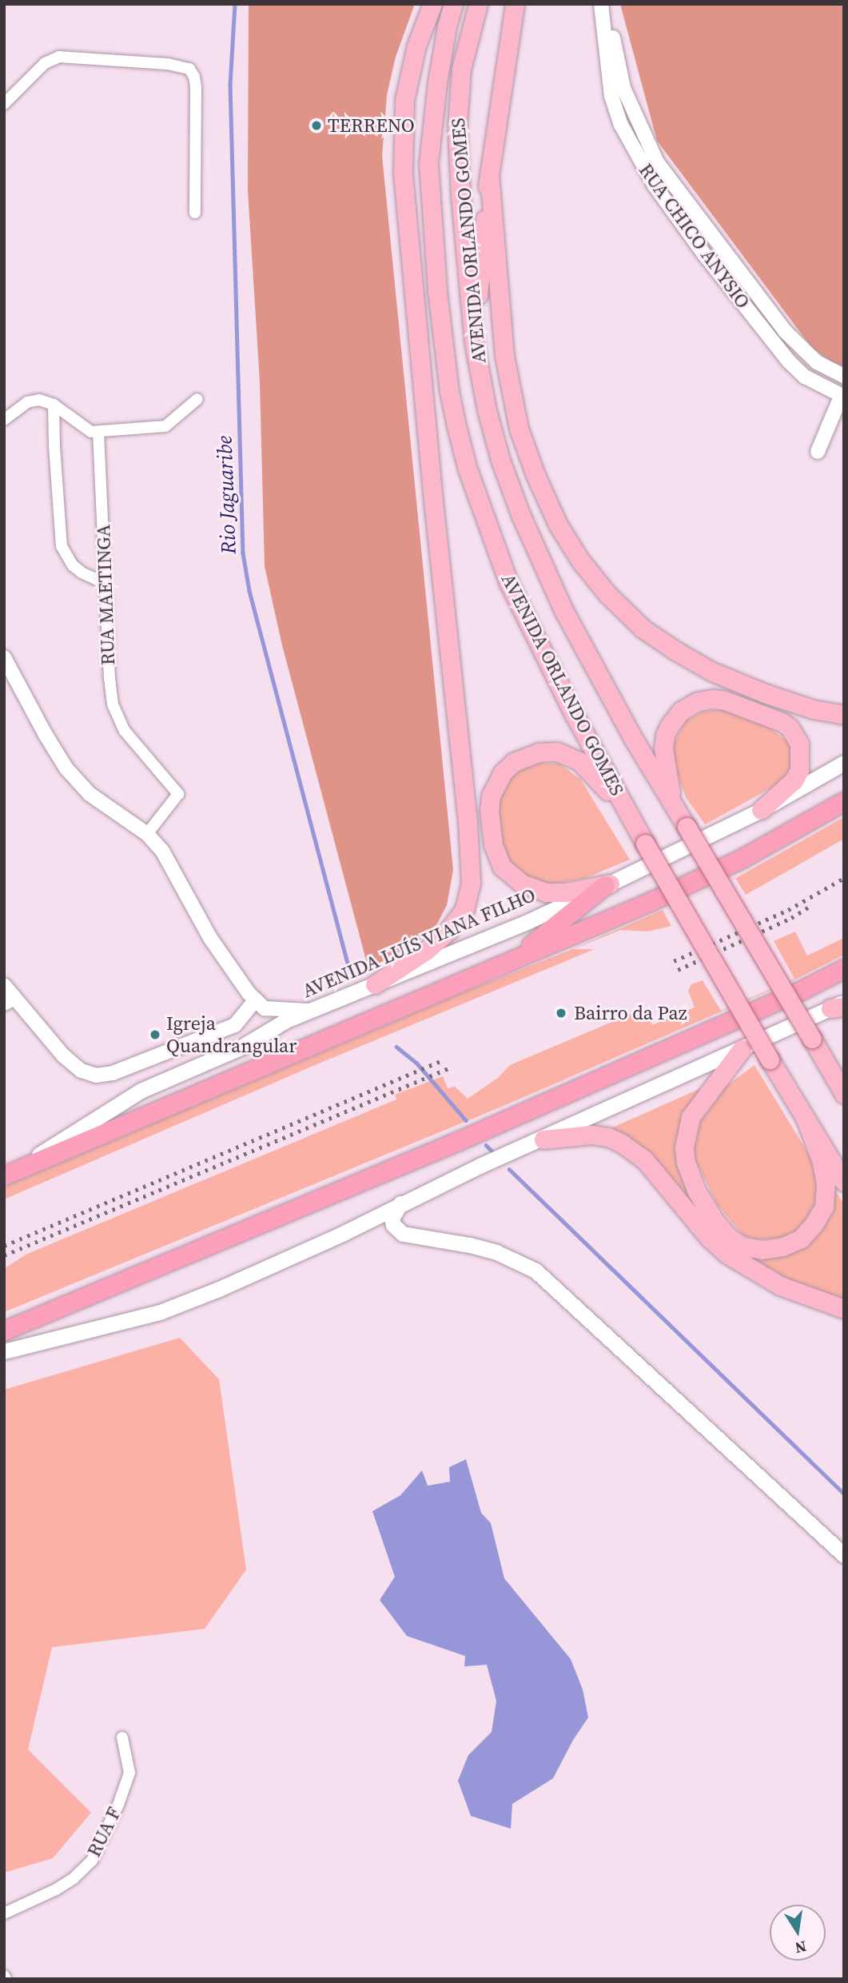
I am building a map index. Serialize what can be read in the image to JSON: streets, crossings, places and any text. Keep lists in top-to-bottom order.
{
  "streets": {
    "highway": ["AVENIDA LUÍS VIANA FILHO"],
    "main road": ["AVENIDA ORLANDO GOMES"],
    "street": ["RUA CHICO ANYSIO", "RUA MAETINGA", "RUA F"]
  },
  "water": ["Rio Jaguaribe"],
  "places": ["TERRENO", "Bairro da Paz", "Igreja Quandrangular"],
  "north": "bottom"
}
